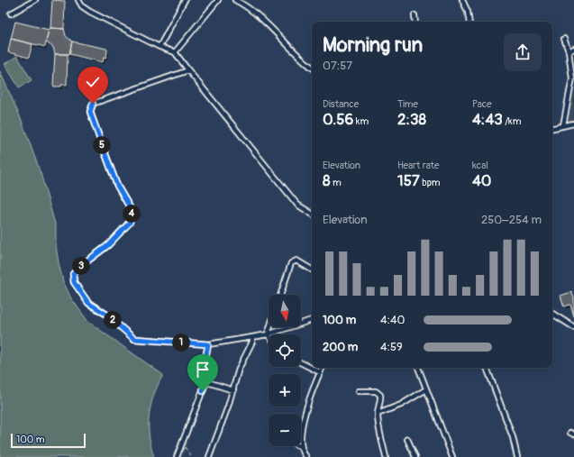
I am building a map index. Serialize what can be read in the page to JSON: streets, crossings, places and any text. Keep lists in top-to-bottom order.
{
  "scale_bar": "100 m",
  "north": "bottom",
  "page": {
    "heading": ["Morning run", "07:57"],
    "stats": [
      ["Distance", "0.56 km"],
      ["Time", "2:38"],
      ["Pace", "4:43 /km"],
      ["Elevation", "8 m"],
      ["Heart rate", "157 bpm"],
      ["kcal", "40"]
    ],
    "pins": [
      "5",
      "4",
      "3",
      "2",
      "1"
    ],
    "chart": ["Elevation", "250–254 m"],
    "map_buttons": ["+", "−"],
    "list": [
      {
        "name": "100 m",
        "note": "4:40"
      },
      {
        "name": "200 m",
        "note": "4:59"
      }
    ],
    "scale": "100 m"
  }
}
